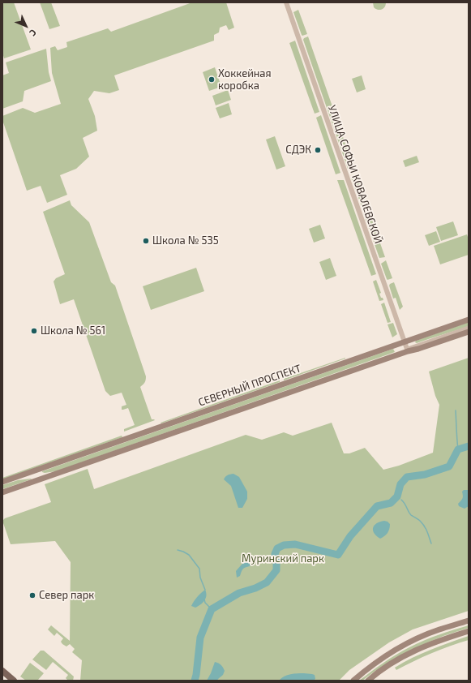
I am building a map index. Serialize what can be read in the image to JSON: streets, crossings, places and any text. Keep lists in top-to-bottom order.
{
  "streets": {
    "main road": ["СЕВЕРНЫЙ ПРОСПЕКТ"],
    "street": ["УЛИЦА СОФЬИ КОВАЛЕВСКОЙ"]
  },
  "crossings": [
    ["УЛИЦА СОФЬИ КОВАЛЕВСКОЙ", "СЕВЕРНЫЙ ПРОСПЕКТ"]
  ],
  "parks": ["Муринский парк"],
  "places": [
    "Хоккейная коробка",
    "СДЭК",
    "Школа № 535",
    "Школа № 561",
    "Север парк"
  ],
  "north": "bottom right"
}
